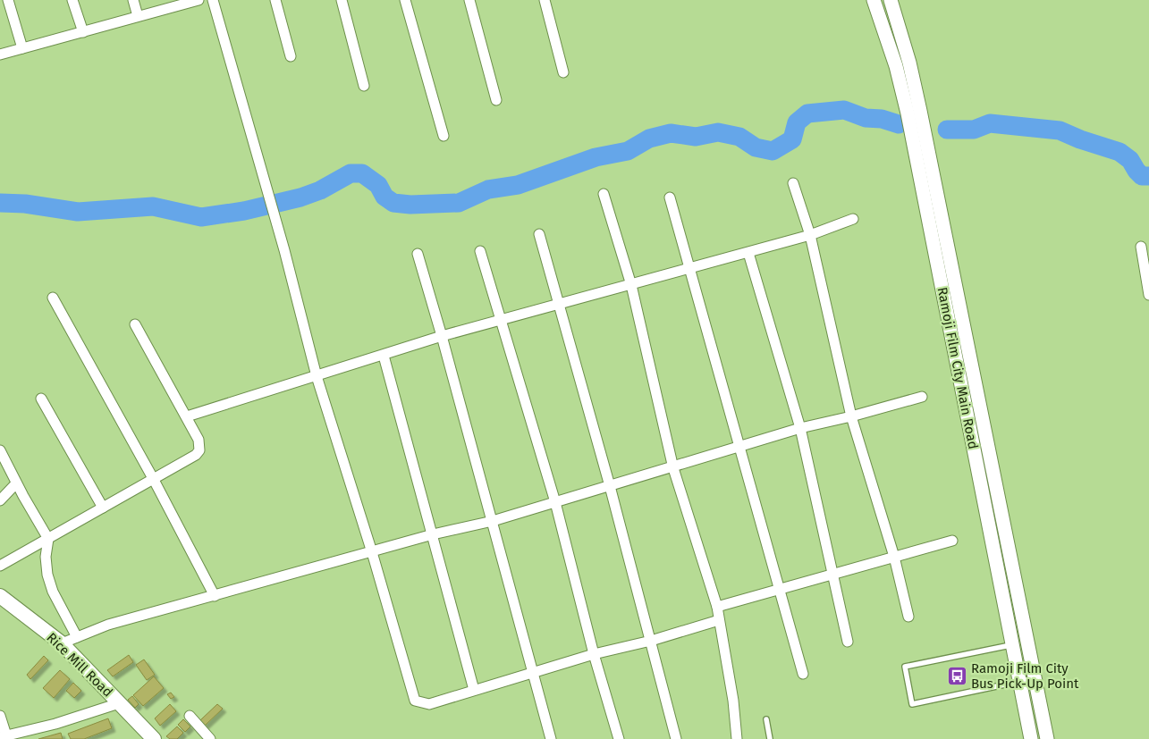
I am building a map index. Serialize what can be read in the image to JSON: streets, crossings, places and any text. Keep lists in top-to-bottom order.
{
  "streets": {
    "main road": ["Rice Mill Road"],
    "street": ["Ramoji Film City Main Road"]
  },
  "places": {
    "bus stop": ["Ramoji Film City Bus Pick-Up Point"]
  }
}
